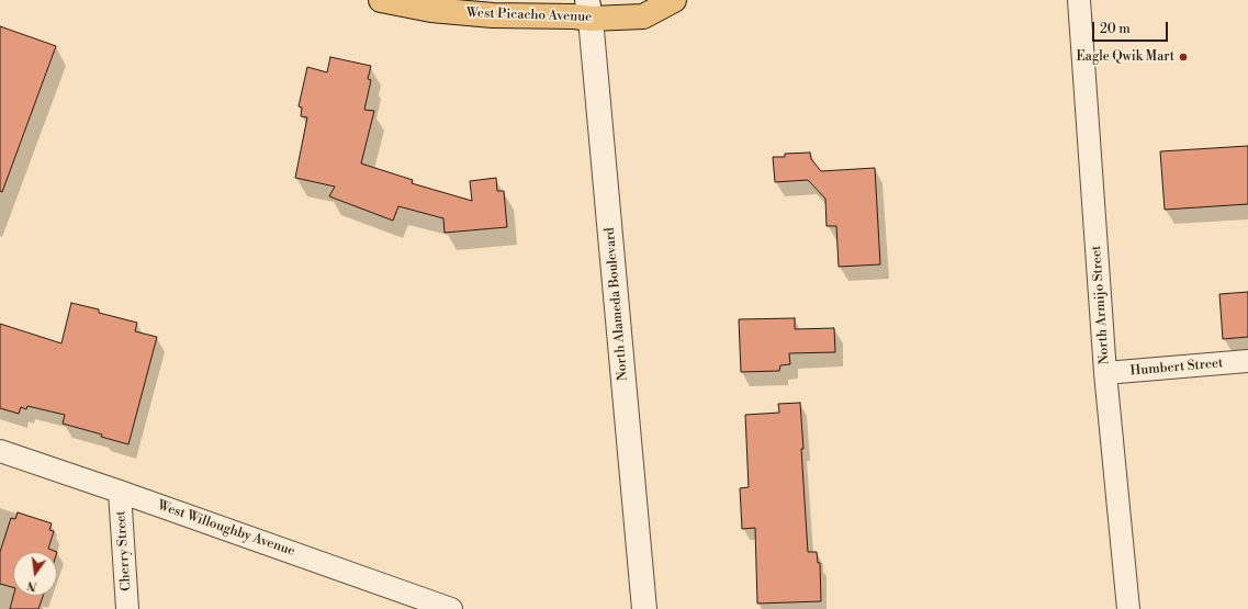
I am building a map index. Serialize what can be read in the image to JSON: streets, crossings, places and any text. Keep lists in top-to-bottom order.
{
  "streets": {
    "main road": ["West Picacho Avenue"],
    "street": [
      "North Alameda Boulevard",
      "North Armijo Street",
      "Humbert Street",
      "West Willoughby Avenue",
      "Cherry Street"
    ]
  },
  "crossings": [
    ["West Picacho Avenue", "North Alameda Boulevard"],
    ["North Armijo Street", "Humbert Street"],
    ["West Willoughby Avenue", "Cherry Street"]
  ],
  "places": ["Eagle Qwik Mart"],
  "scale_bar": "20 m",
  "north": "bottom"
}
